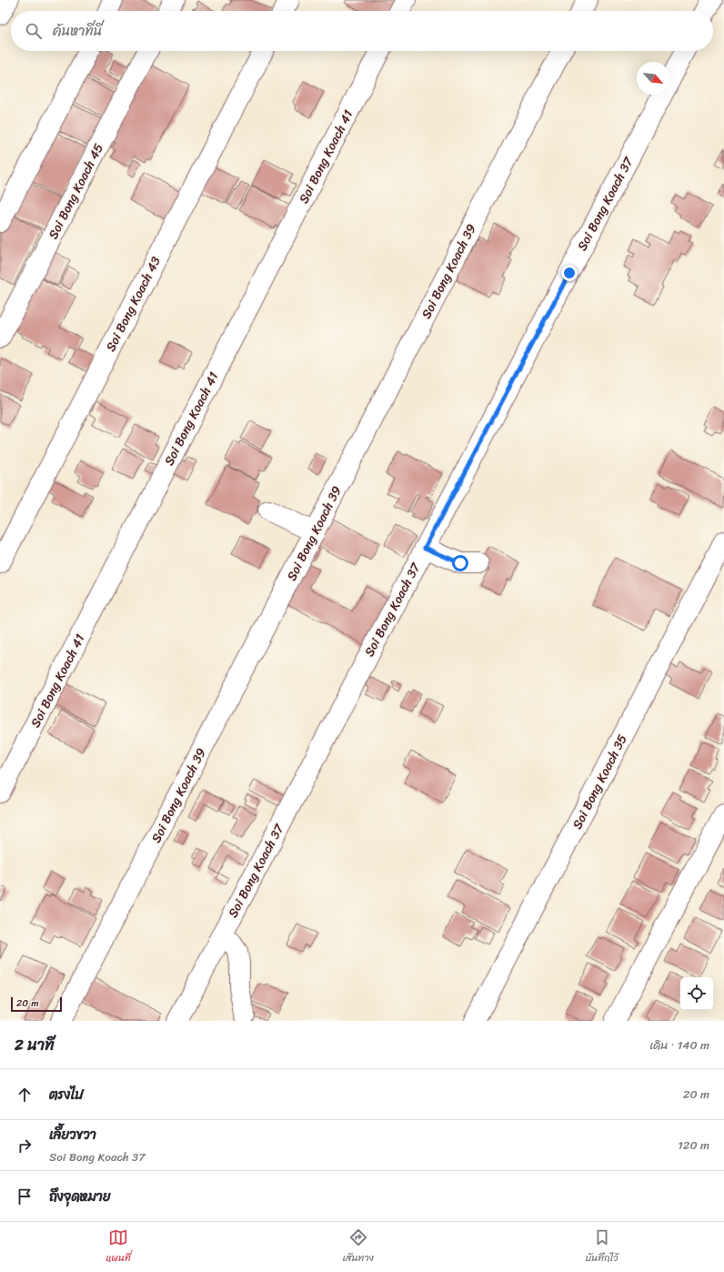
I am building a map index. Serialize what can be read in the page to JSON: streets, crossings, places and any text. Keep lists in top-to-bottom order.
{
  "streets": {
    "street": [
      "Soi Bong Koach 41",
      "Soi Bong Koach 45",
      "Soi Bong Koach 37",
      "Soi Bong Koach 39",
      "Soi Bong Koach 43",
      "Soi Bong Koach 35"
    ]
  },
  "scale_bar": "20 m",
  "north": "bottom right",
  "page": {
    "search": "ค้นหาที่นี่",
    "scale": "20 m",
    "heading": ["2 นาที", "เดิน · 140 m"],
    "list": [
      ["ตรงไป", "20 m"],
      ["เลี้ยวขวา", "Soi Bong Koach 37", "120 m"],
      "ถึงจุดหมาย"
    ],
    "nav": ["แผนที่", "เส้นทาง", "บันทึกไว้"]
  }
}
